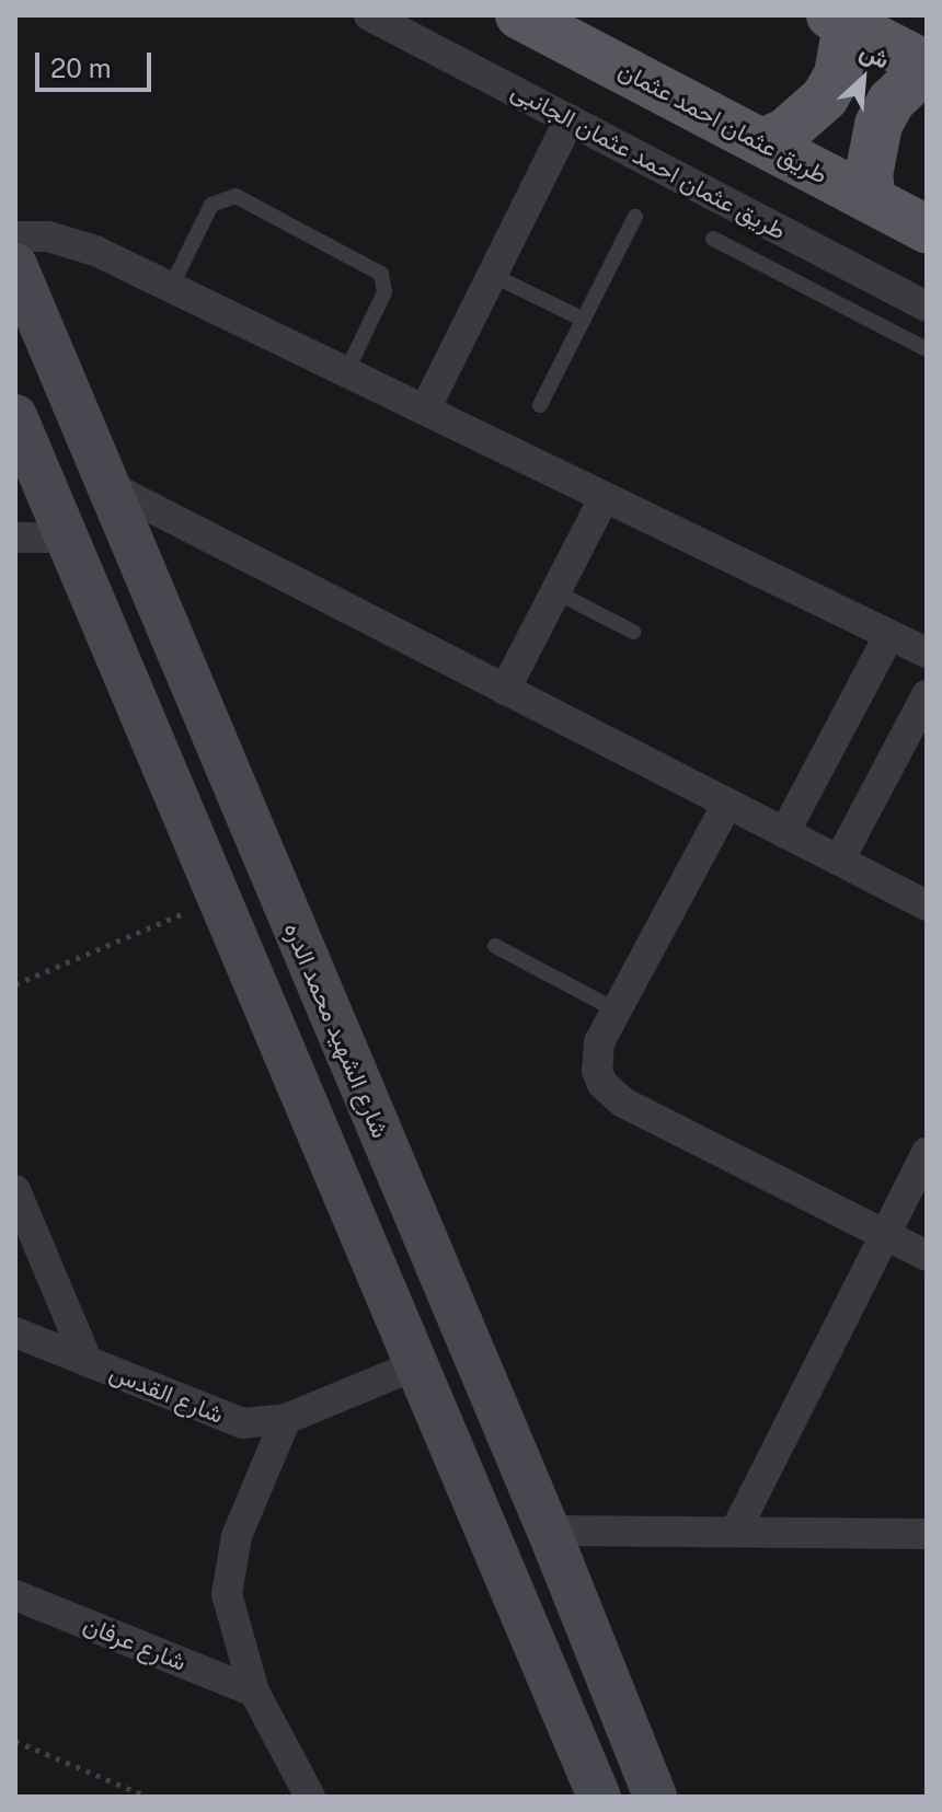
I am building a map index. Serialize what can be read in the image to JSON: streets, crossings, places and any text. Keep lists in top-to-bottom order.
{
  "streets": {
    "main road": ["طريق عثمان احمد عثمان", "شارع الشهيد محمد الدره"],
    "street": ["طريق عثمان احمد عثمان الجانبى", "شارع القدس", "شارع عرفان"]
  },
  "scale_bar": "20 m",
  "north": "top right"
}
